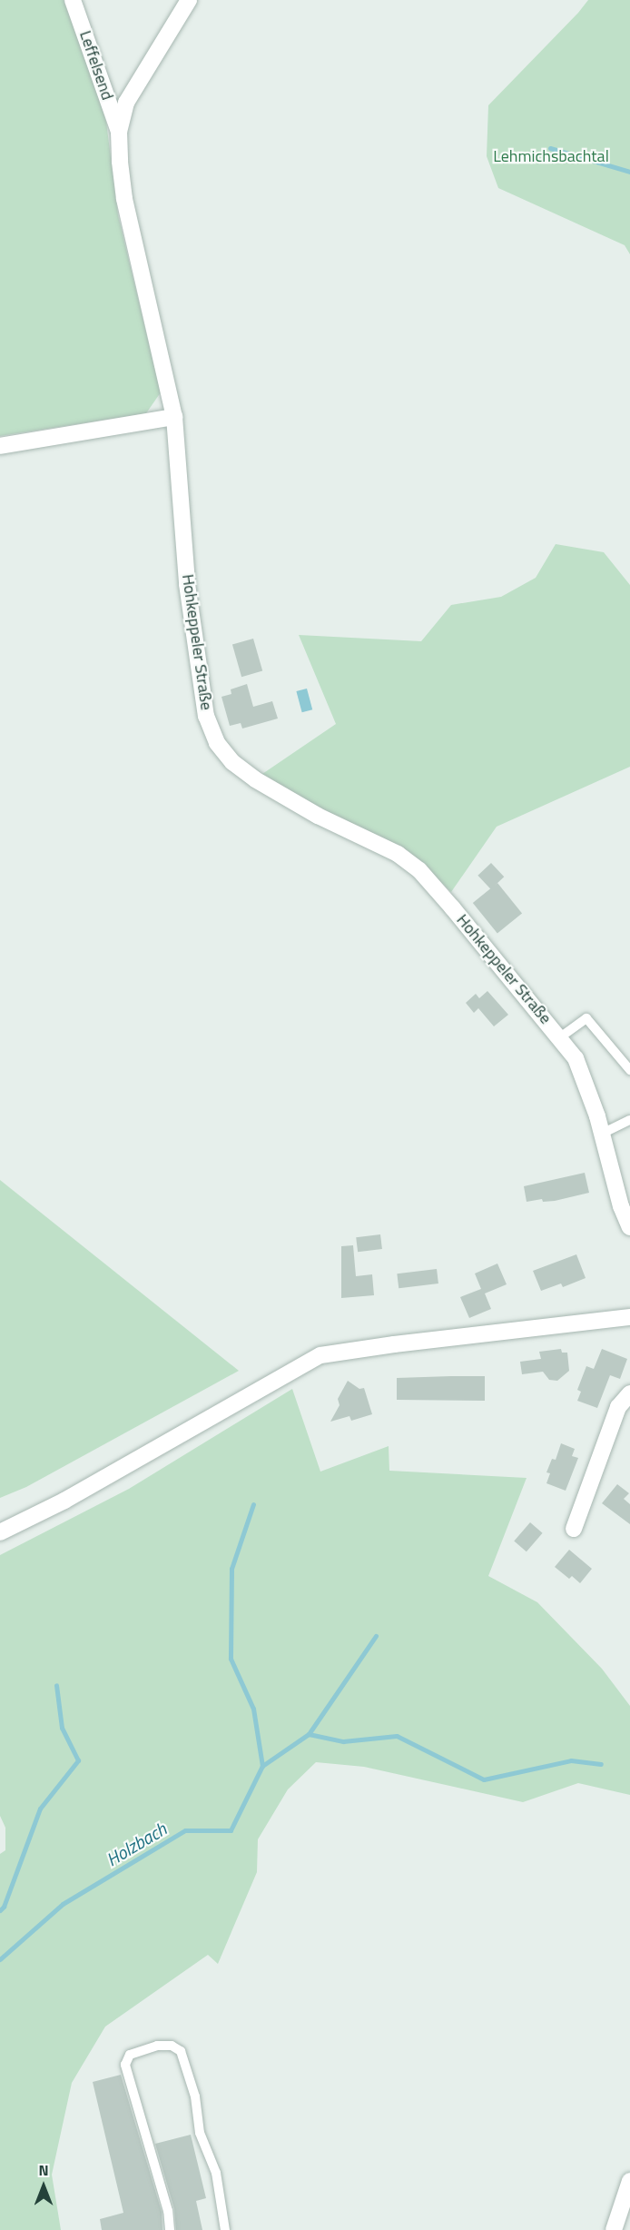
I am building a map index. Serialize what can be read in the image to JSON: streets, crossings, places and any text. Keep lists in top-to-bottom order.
{
  "streets": {
    "street": ["Leffelsend", "Hohkeppeler Straße"]
  },
  "crossings": [
    ["Leffelsend", "Hohkeppeler Straße"]
  ],
  "water": ["Holzbach"],
  "parks": ["Lehmichsbachtal"],
  "north": "top"
}
